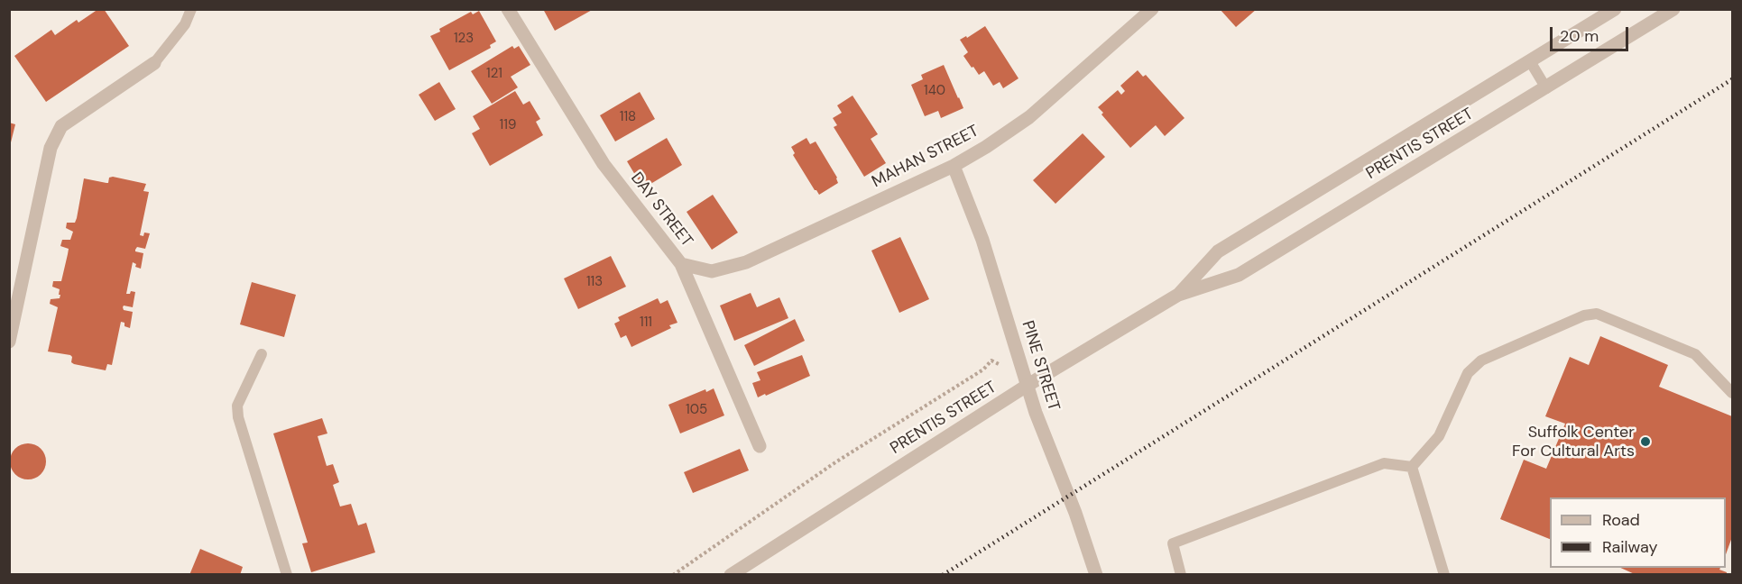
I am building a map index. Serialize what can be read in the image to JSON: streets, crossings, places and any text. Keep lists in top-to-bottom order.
{
  "streets": {
    "street": [
      "PRENTIS STREET",
      "MAHAN STREET",
      "DAY STREET",
      "PINE STREET"
    ]
  },
  "crossings": [
    ["PRENTIS STREET", "PINE STREET"],
    ["MAHAN STREET", "DAY STREET"],
    ["MAHAN STREET", "PINE STREET"]
  ],
  "places": ["Suffolk Center For Cultural Arts"],
  "house_numbers": [
    "123",
    "121",
    "140",
    "118",
    "119",
    "113",
    "111",
    "105"
  ],
  "legend": ["Road", "Railway"],
  "scale_bar": "20 m"
}
